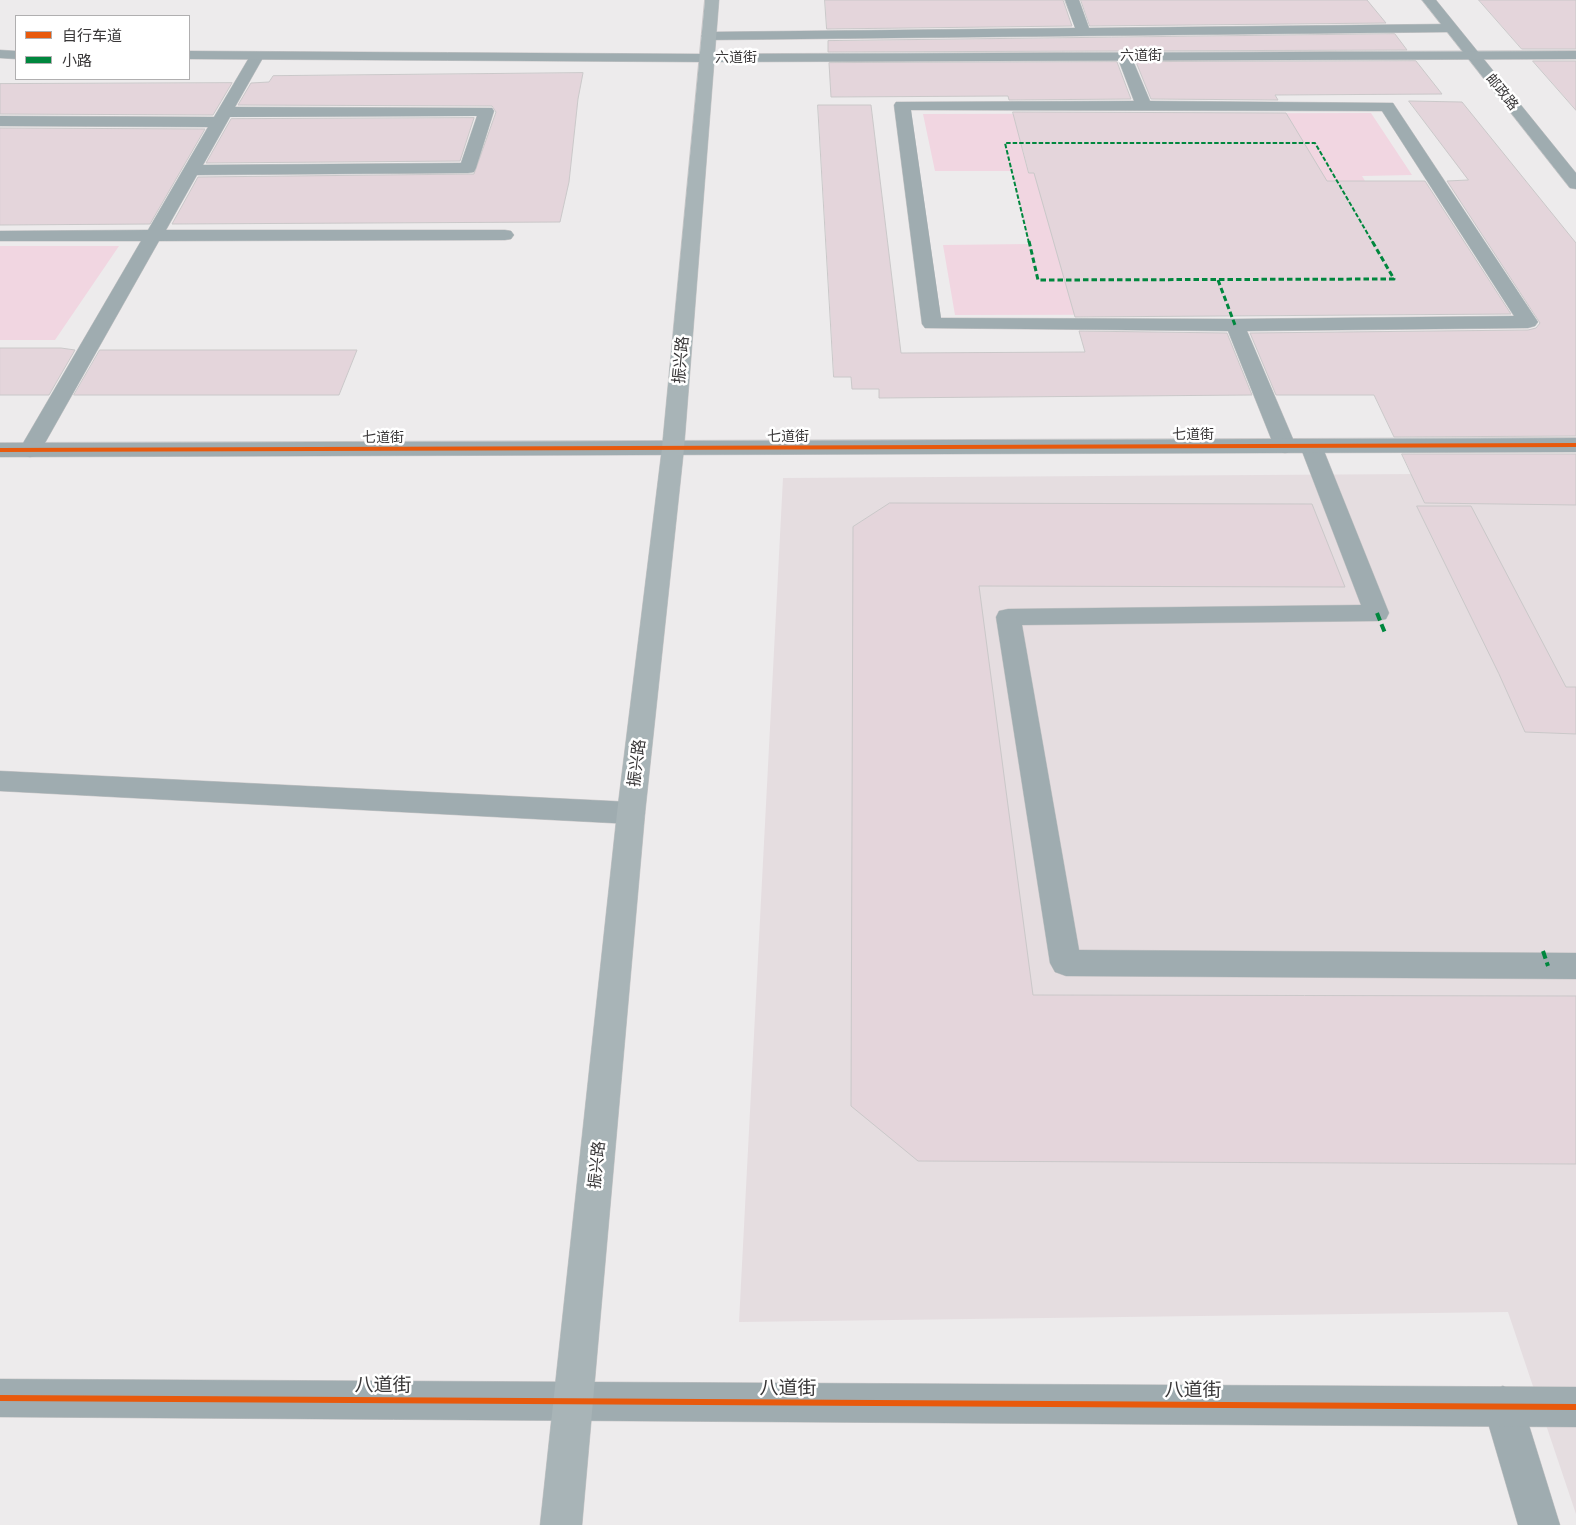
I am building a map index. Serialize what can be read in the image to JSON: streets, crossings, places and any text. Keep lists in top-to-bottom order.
{
  "streets": {
    "main road": ["振兴路"],
    "street": [
      "六道街",
      "邮政路",
      "七道街",
      "八道街"
    ]
  },
  "crossings": [
    ["六道街", "邮政路"],
    ["六道街", "振兴路"],
    ["振兴路", "七道街"],
    ["振兴路", "八道街"]
  ],
  "legend": ["自行车道", "小路"]
}
